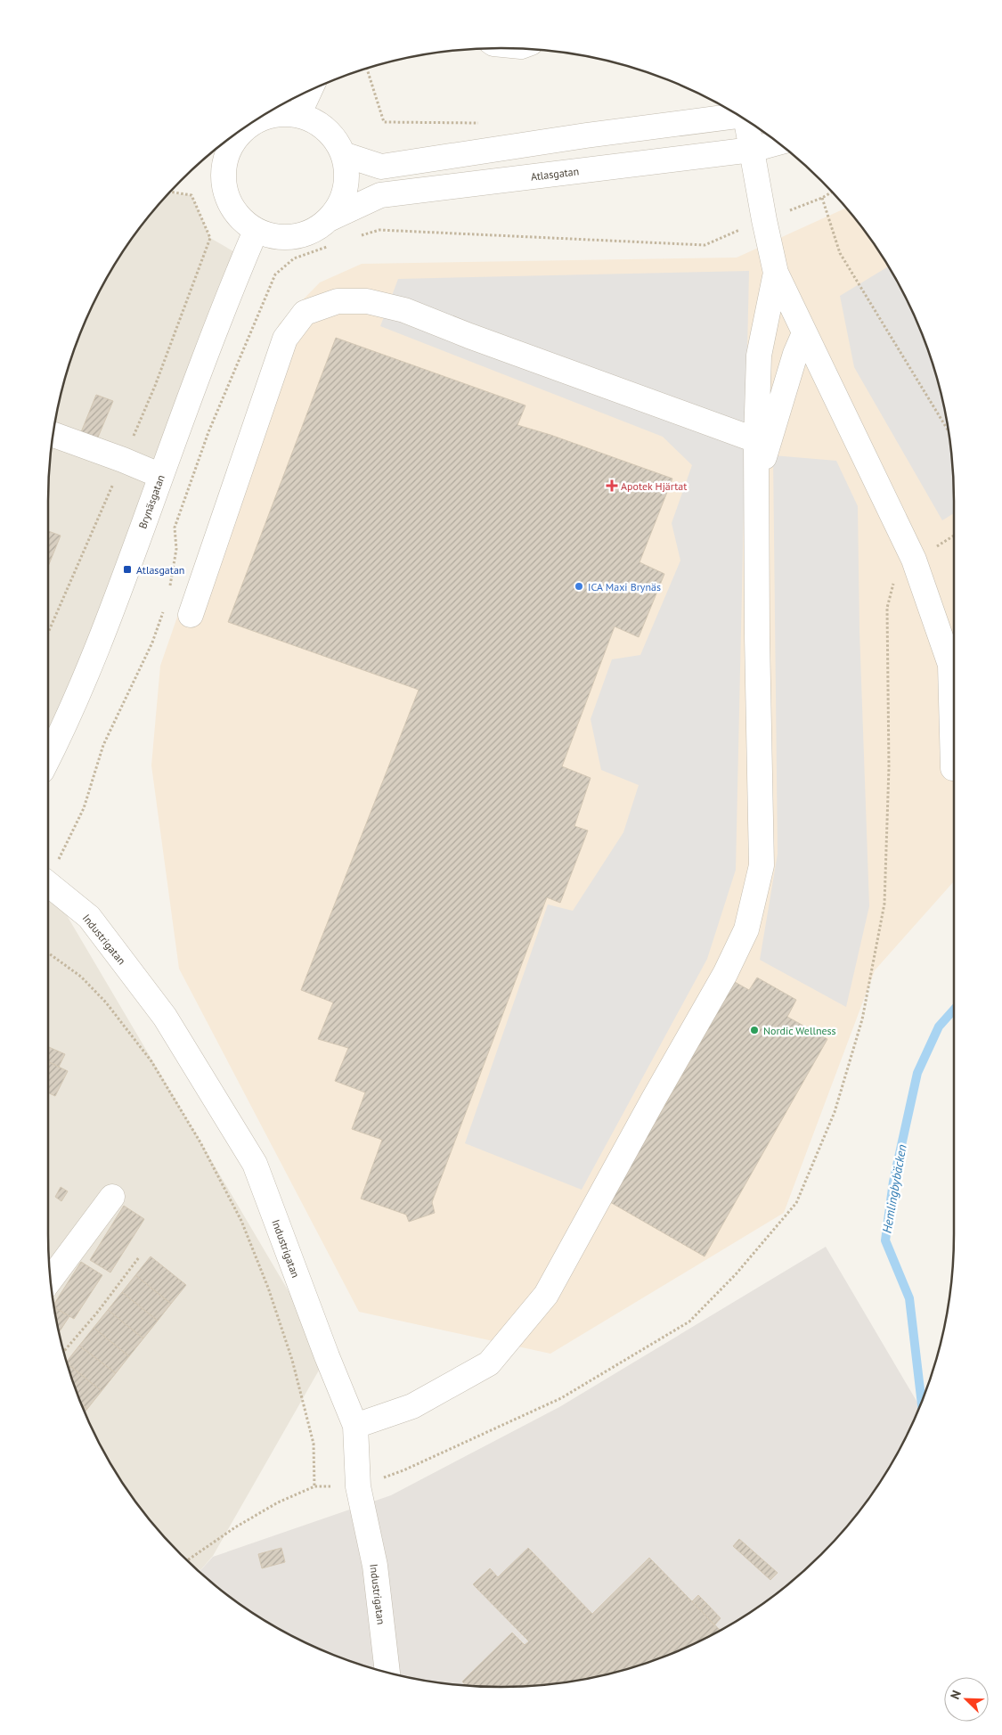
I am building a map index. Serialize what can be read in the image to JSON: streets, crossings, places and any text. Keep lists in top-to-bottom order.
{
  "streets": {
    "street": ["Atlasgatan", "Brynäsgatan", "Industrigatan"]
  },
  "crossings": [
    ["Atlasgatan", "Brynäsgatan"]
  ],
  "water": ["Hemlingbybäcken"],
  "places": {
    "health": ["Apotek Hjärtat"],
    "transit": ["Atlasgatan"],
    "other": ["ICA Maxi Brynäs", "Nordic Wellness"]
  },
  "north": "top left"
}
